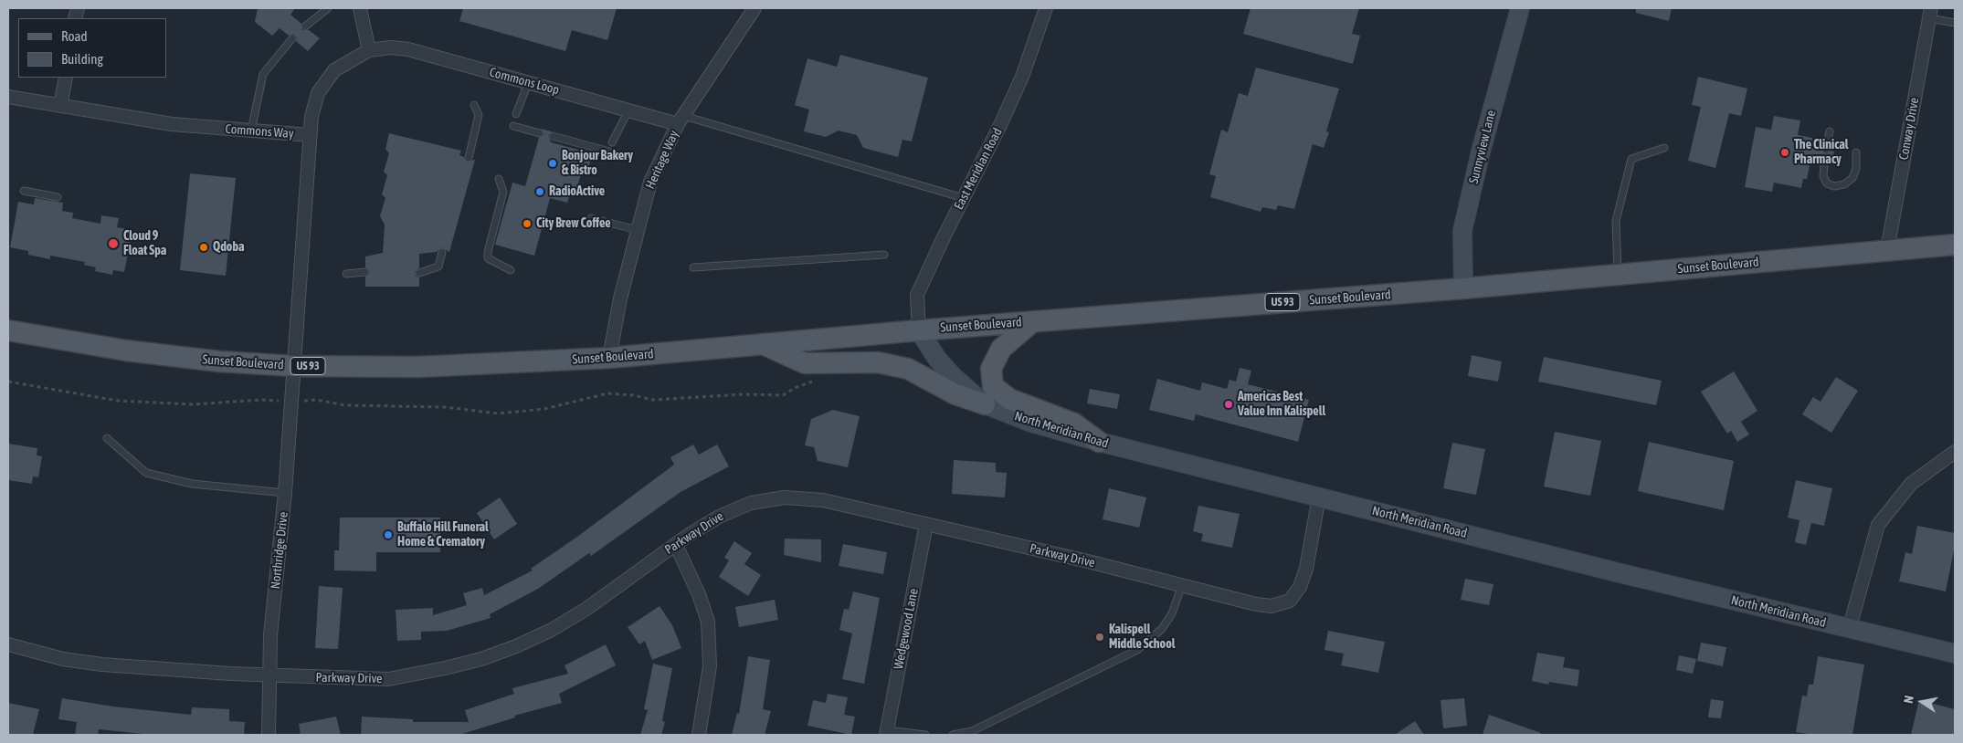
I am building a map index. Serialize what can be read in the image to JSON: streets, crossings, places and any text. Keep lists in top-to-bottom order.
{
  "streets": {
    "main road": [
      "Sunnyview Lane",
      "Sunset Boulevard",
      "US 93",
      "North Meridian Road"
    ],
    "street": [
      "Commons Loop",
      "Conway Drive",
      "Commons Way",
      "Heritage Way",
      "East Meridian Road",
      "Parkway Drive",
      "Northridge Drive",
      "Wedgewood Lane"
    ]
  },
  "crossings": [
    ["Commons Loop", "Commons Way"],
    ["Commons Loop", "Heritage Way"],
    ["Conway Drive", "Sunset Boulevard"],
    ["Commons Way", "Sunset Boulevard"],
    ["Commons Way", "Northridge Drive"],
    ["Sunnyview Lane", "Sunset Boulevard"],
    ["Heritage Way", "Sunset Boulevard"],
    ["East Meridian Road", "Sunset Boulevard"],
    ["East Meridian Road", "North Meridian Road"],
    ["Sunset Boulevard", "North Meridian Road"],
    ["Sunset Boulevard", "Northridge Drive"],
    ["North Meridian Road", "Parkway Drive"],
    ["Parkway Drive", "Northridge Drive"],
    ["Parkway Drive", "Wedgewood Lane"]
  ],
  "places": [
    "The Clinical Pharmacy",
    "Bonjour Bakery & Bistro",
    "RadioActive",
    "City Brew Coffee",
    "Cloud 9 Float Spa",
    "Qdoba",
    "Americas Best Value Inn Kalispell",
    "Buffalo Hill Funeral Home & Crematory",
    "Kalispell Middle School"
  ],
  "legend": ["Road", "Building"],
  "north": "left"
}
